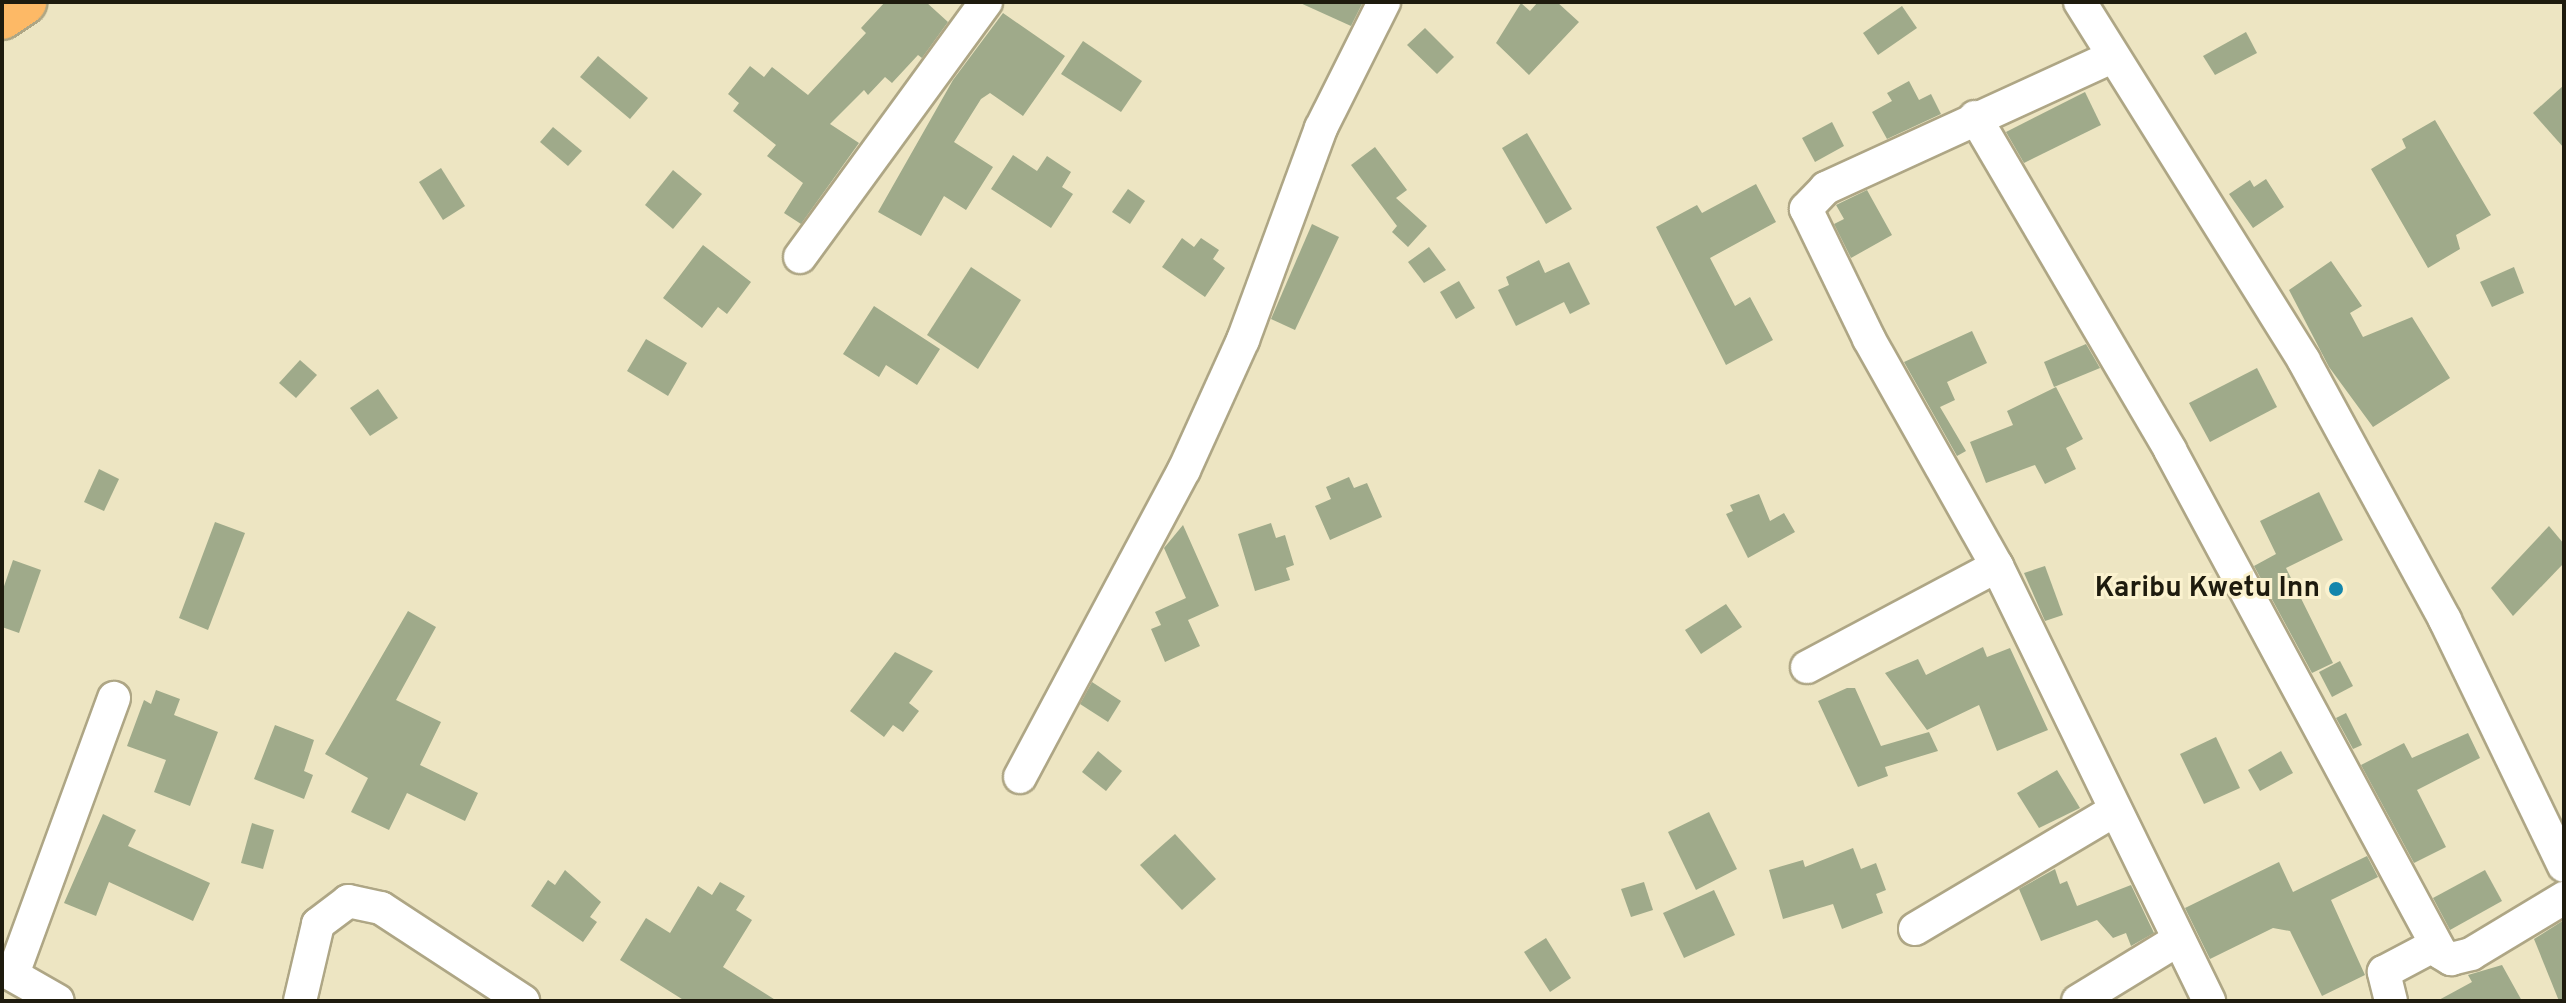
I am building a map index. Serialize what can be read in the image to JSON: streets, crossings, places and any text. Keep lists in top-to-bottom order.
{
  "places": ["Karibu Kwetu Inn"]
}
